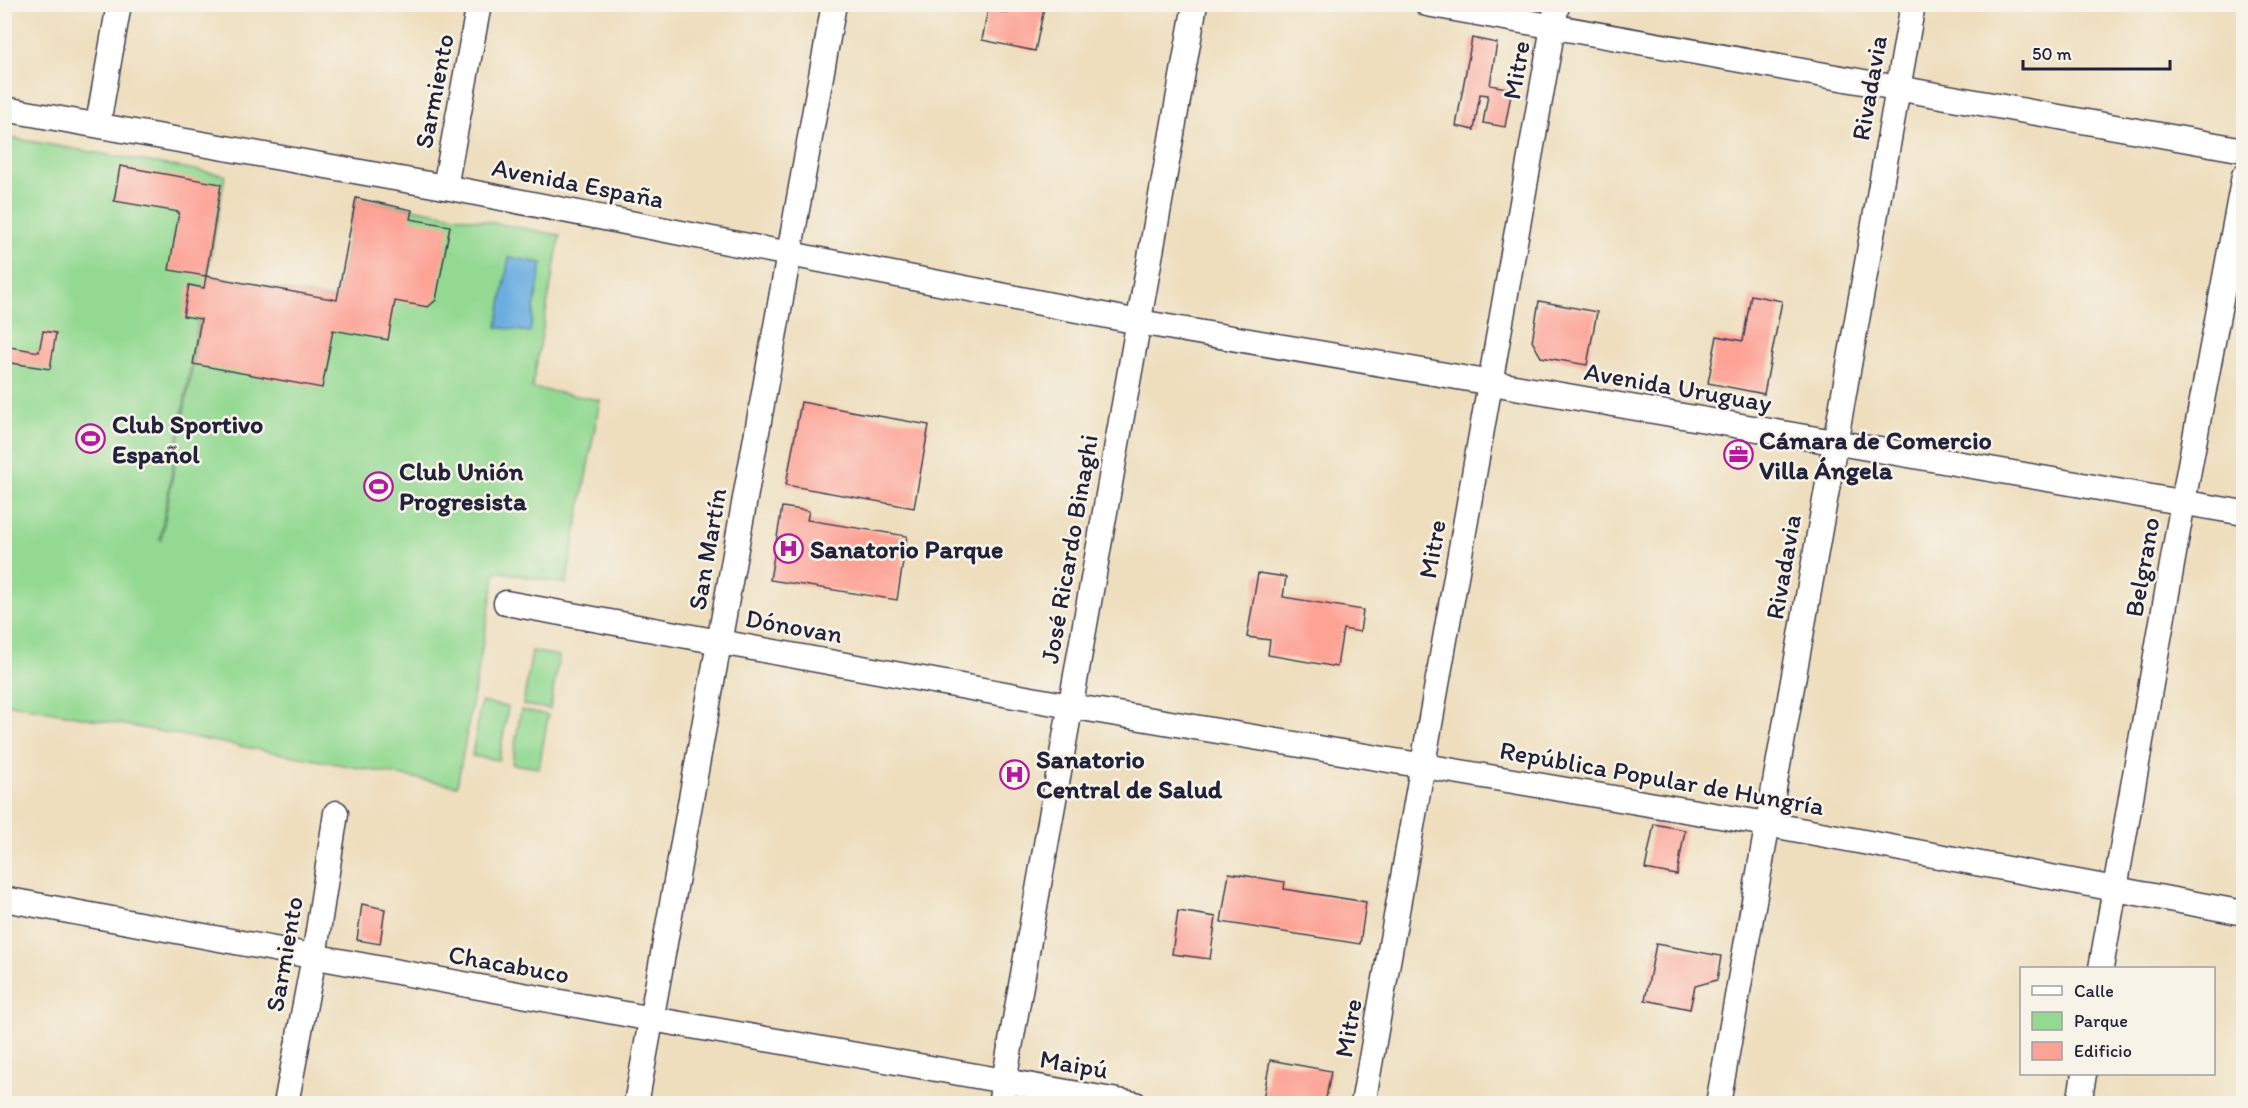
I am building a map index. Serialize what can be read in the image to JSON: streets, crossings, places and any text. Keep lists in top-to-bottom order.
{
  "streets": {
    "street": [
      "Mitre",
      "Rivadavia",
      "Sarmiento",
      "Avenida España",
      "Avenida Uruguay",
      "San Martín",
      "José Ricardo Binaghi",
      "Belgrano",
      "Dónovan",
      "República Popular de Hungría",
      "Chacabuco",
      "Maipú"
    ]
  },
  "crossings": [
    ["Mitre", "Avenida Uruguay"],
    ["Mitre", "República Popular de Hungría"],
    ["Rivadavia", "Avenida Uruguay"],
    ["Rivadavia", "República Popular de Hungría"],
    ["Sarmiento", "Avenida España"],
    ["Sarmiento", "Chacabuco"],
    ["Avenida España", "Avenida Uruguay"],
    ["Avenida España", "San Martín"],
    ["Avenida España", "José Ricardo Binaghi"],
    ["Avenida Uruguay", "José Ricardo Binaghi"],
    ["Avenida Uruguay", "Belgrano"],
    ["San Martín", "Dónovan"],
    ["San Martín", "Chacabuco"],
    ["José Ricardo Binaghi", "Dónovan"],
    ["José Ricardo Binaghi", "República Popular de Hungría"],
    ["José Ricardo Binaghi", "Chacabuco"],
    ["José Ricardo Binaghi", "Maipú"],
    ["Belgrano", "República Popular de Hungría"],
    ["Dónovan", "República Popular de Hungría"],
    ["Chacabuco", "Maipú"]
  ],
  "places": {
    "sports": ["Club Sportivo Español", "Club Unión Progresista"],
    "office": ["Cámara de Comercio Villa Ángela"],
    "hospital": ["Sanatorio Parque", "Sanatorio Central de Salud"]
  },
  "legend": ["Calle", "Parque", "Edificio"],
  "scale_bar": "50 m"
}
